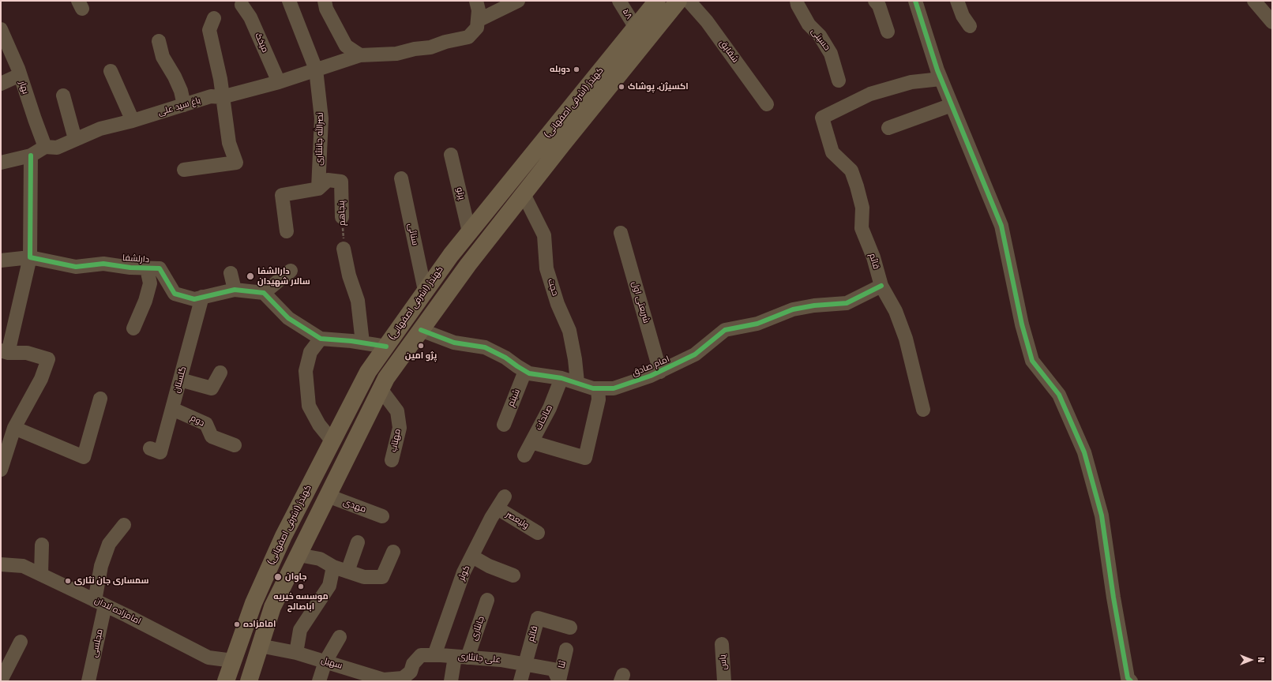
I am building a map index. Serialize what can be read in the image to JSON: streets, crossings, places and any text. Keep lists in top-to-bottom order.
{
  "streets": {
    "main road": ["کهندژ (اشرفی اصفهانی)"],
    "street": [
      "۵۸",
      "حسینی",
      "میخک",
      "شقایق",
      "بهار",
      "باغ سید علی",
      "نصرالله جاننثاری",
      "پرتو",
      "پنجاهم",
      "سنائی",
      "دارلشفا",
      "قائم",
      "حجت",
      "شریعتی اول",
      "امام صادق",
      "گلستان",
      "شبنم",
      "صالحات",
      "دوم",
      "مهتاب",
      "مهدی",
      "ولیعصر",
      "کوثر",
      "امامزاده لادان",
      "جانثاری",
      "مجلسی",
      "علی جانثاری",
      "یاس",
      "سهیل",
      "ثنا"
    ]
  },
  "crossings": [
    ["۵۸", "کهندژ (اشرفی اصفهانی)"],
    ["میخک", "باغ سید علی"],
    ["بهار", "باغ سید علی"],
    ["کهندژ (اشرفی اصفهانی)", "پرتو"],
    ["کهندژ (اشرفی اصفهانی)", "سنائی"],
    ["کهندژ (اشرفی اصفهانی)", "حجت"],
    ["کهندژ (اشرفی اصفهانی)", "امام صادق"],
    ["کهندژ (اشرفی اصفهانی)", "مهتاب"],
    ["کهندژ (اشرفی اصفهانی)", "مهدی"],
    ["کهندژ (اشرفی اصفهانی)", "امامزاده لادان"],
    ["کهندژ (اشرفی اصفهانی)", "سهیل"],
    ["باغ سید علی", "نصرالله جاننثاری"],
    ["نصرالله جاننثاری", "پنجاهم"],
    ["دارلشفا", "گلستان"],
    ["قائم", "امام صادق"],
    ["قائم", "علی جانثاری"],
    ["حجت", "امام صادق"],
    ["شریعتی اول", "امام صادق"],
    ["امام صادق", "شبنم"],
    ["امام صادق", "صالحات"],
    ["گلستان", "دوم"],
    ["ولیعصر", "کوثر"],
    ["کوثر", "علی جانثاری"],
    ["امامزاده لادان", "مجلسی"],
    ["جانثاری", "علی جانثاری"],
    ["علی جانثاری", "سهیل"],
    ["علی جانثاری", "ثنا"]
  ],
  "places": [
    "دوبله",
    "اکسیژن. پوشاک",
    "دارالشفا سالار شهیدان",
    "پژو امین",
    "جاوان",
    "سمساری جان نثاری",
    "موسسه خیریه اباصالح",
    "امامزاده"
  ],
  "north": "right"
}
